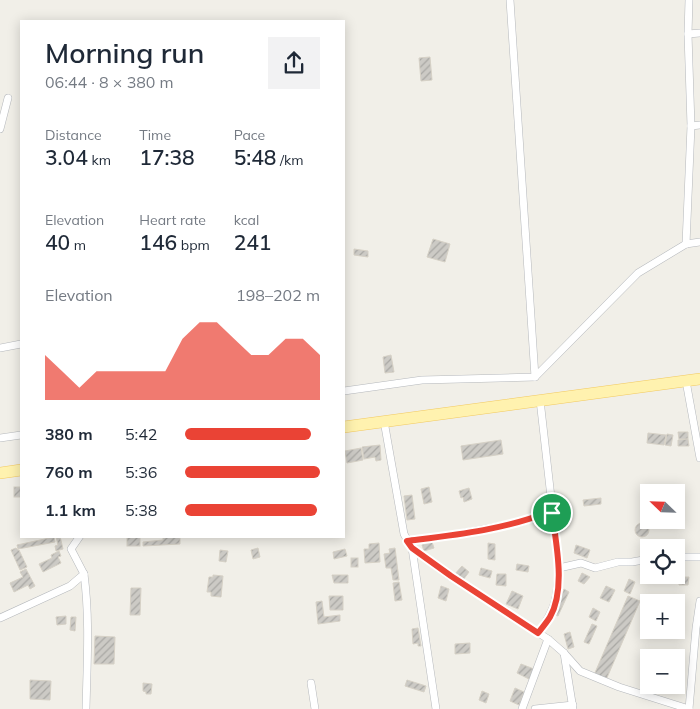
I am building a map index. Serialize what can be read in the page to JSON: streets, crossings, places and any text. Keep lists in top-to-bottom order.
{
  "north": "top left",
  "page": {
    "heading": ["Morning run", "06:44 · 8 × 380 m"],
    "stats": [
      ["Distance", "3.04 km"],
      ["Time", "17:38"],
      ["Pace", "5:48 /km"],
      ["Elevation", "40 m"],
      ["Heart rate", "146 bpm"],
      ["kcal", "241"]
    ],
    "chart": ["Elevation", "198–202 m"],
    "list": [
      {
        "name": "380 m",
        "note": "5:42"
      },
      {
        "name": "760 m",
        "note": "5:36"
      },
      {
        "name": "1.1 km",
        "note": "5:38"
      }
    ],
    "map_buttons": ["+", "−"]
  }
}
